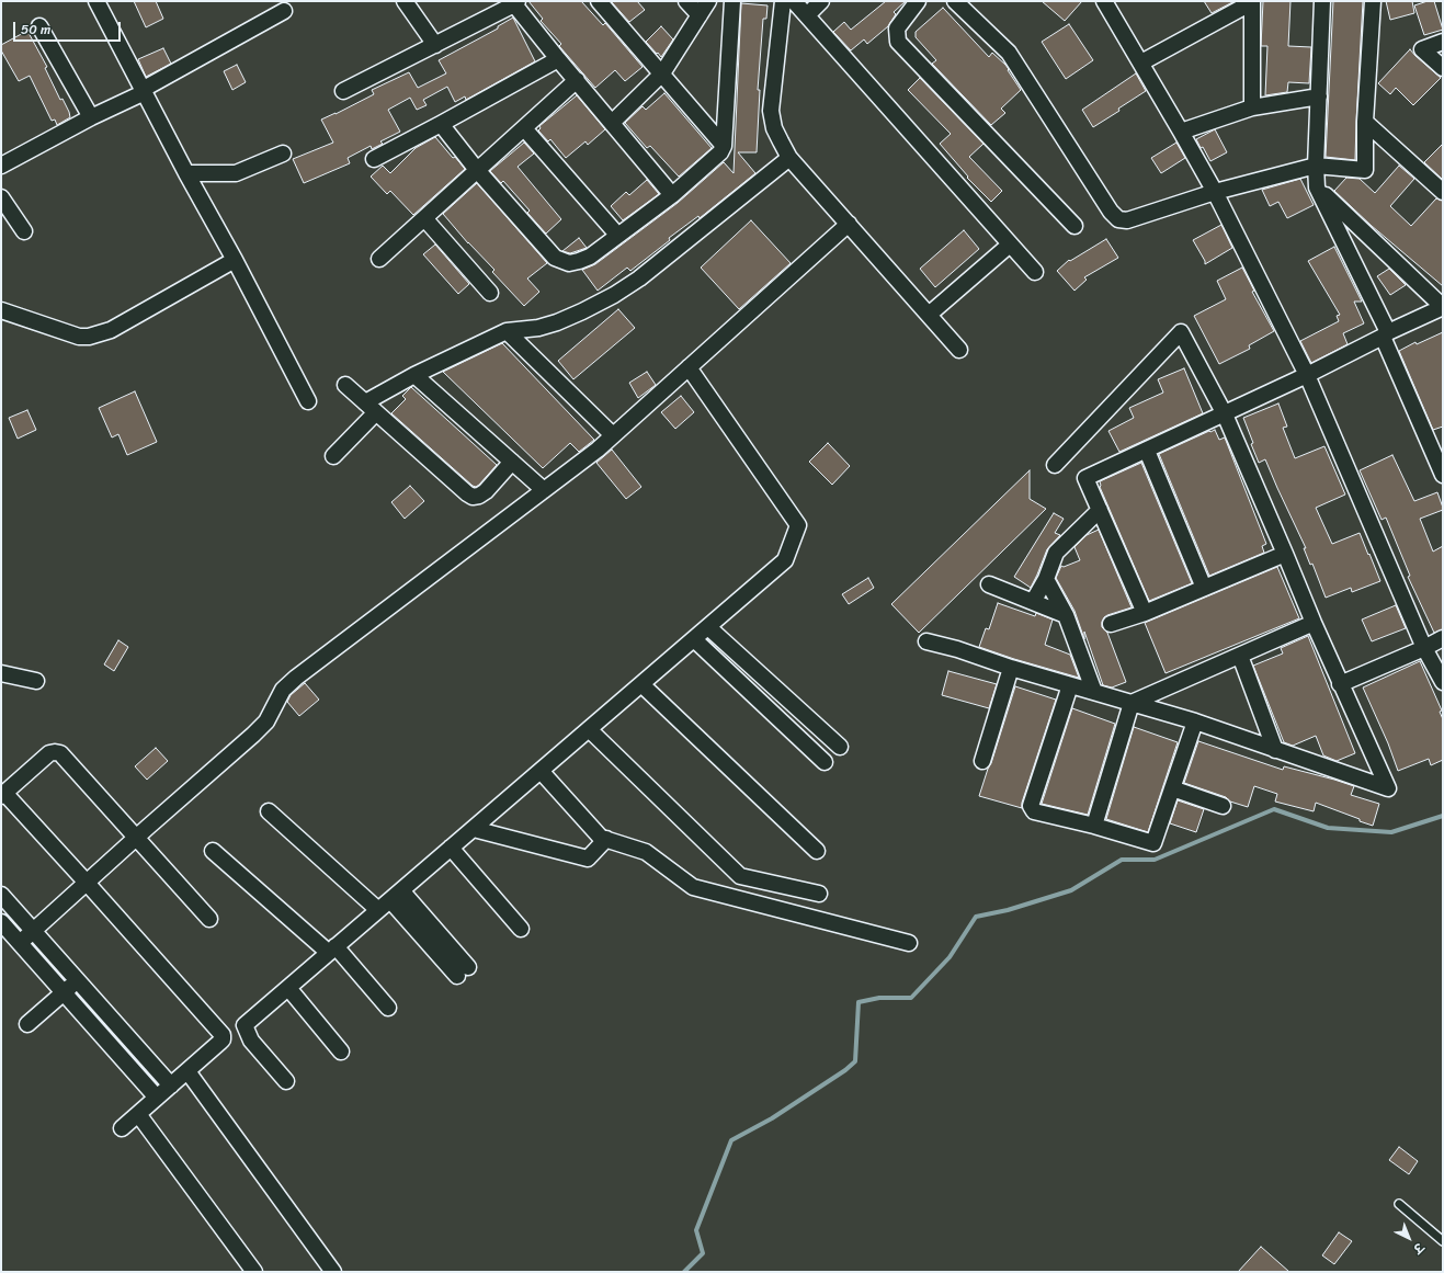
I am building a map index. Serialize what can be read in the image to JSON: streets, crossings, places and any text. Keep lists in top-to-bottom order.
{
  "scale_bar": "50 m",
  "north": "bottom right"
}
